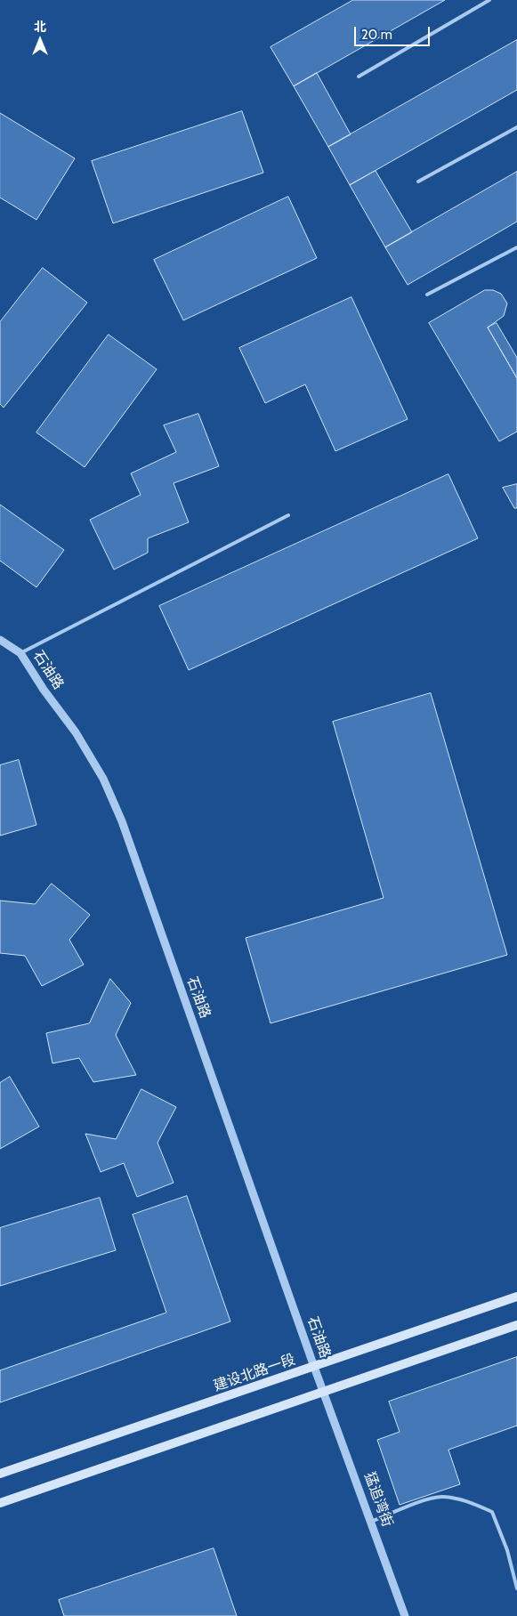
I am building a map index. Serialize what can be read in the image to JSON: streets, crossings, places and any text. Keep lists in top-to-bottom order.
{
  "streets": {
    "main road": ["建设北路一段"],
    "street": ["石油路", "猛追湾街"]
  },
  "crossings": [
    ["石油路", "建设北路一段"],
    ["石油路", "猛追湾街"]
  ],
  "scale_bar": "20 m",
  "north": "top"
}
